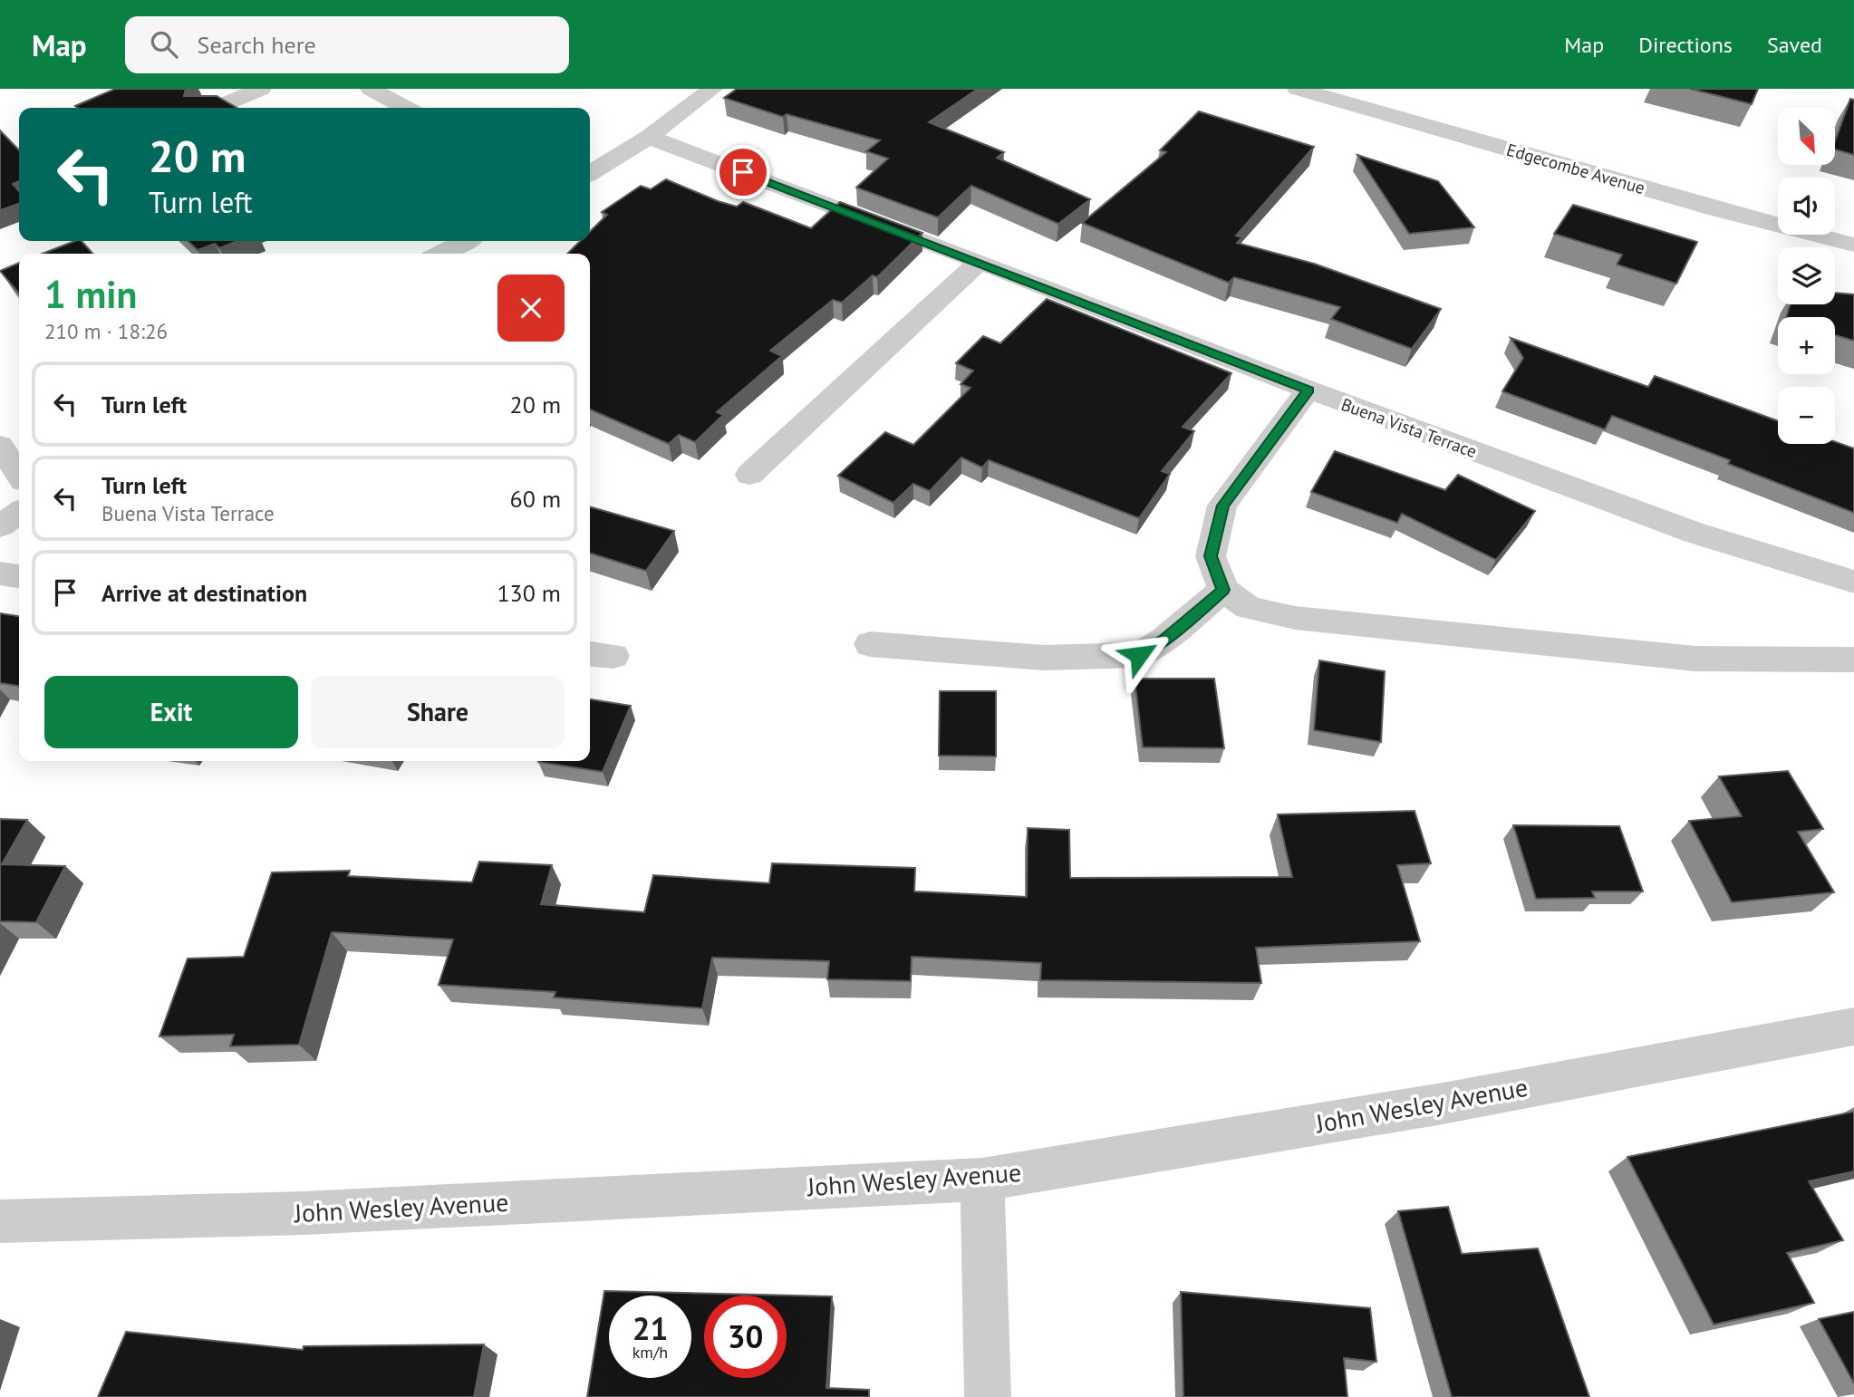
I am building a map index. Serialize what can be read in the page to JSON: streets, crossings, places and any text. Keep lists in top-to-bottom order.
{
  "streets": {
    "street": ["Edgecombe Avenue", "Buena Vista Terrace", "John Wesley Avenue"]
  },
  "north": "bottom right",
  "page": {
    "header": "Map",
    "search": "Search here",
    "nav": ["Map", "Directions", "Saved"],
    "map_buttons": ["+", "−"],
    "turn": ["20 m", "Turn left"],
    "heading": ["1 min", "210 m · 18:26"],
    "list": [
      {
        "name": "Turn left",
        "value": "20 m"
      },
      {
        "name": "Turn left",
        "note": "Buena Vista Terrace",
        "value": "60 m"
      },
      {
        "name": "Arrive at destination",
        "value": "130 m"
      }
    ],
    "buttons": ["Exit", "Share"],
    "speed": "21 km/h",
    "limit": "30"
  }
}
